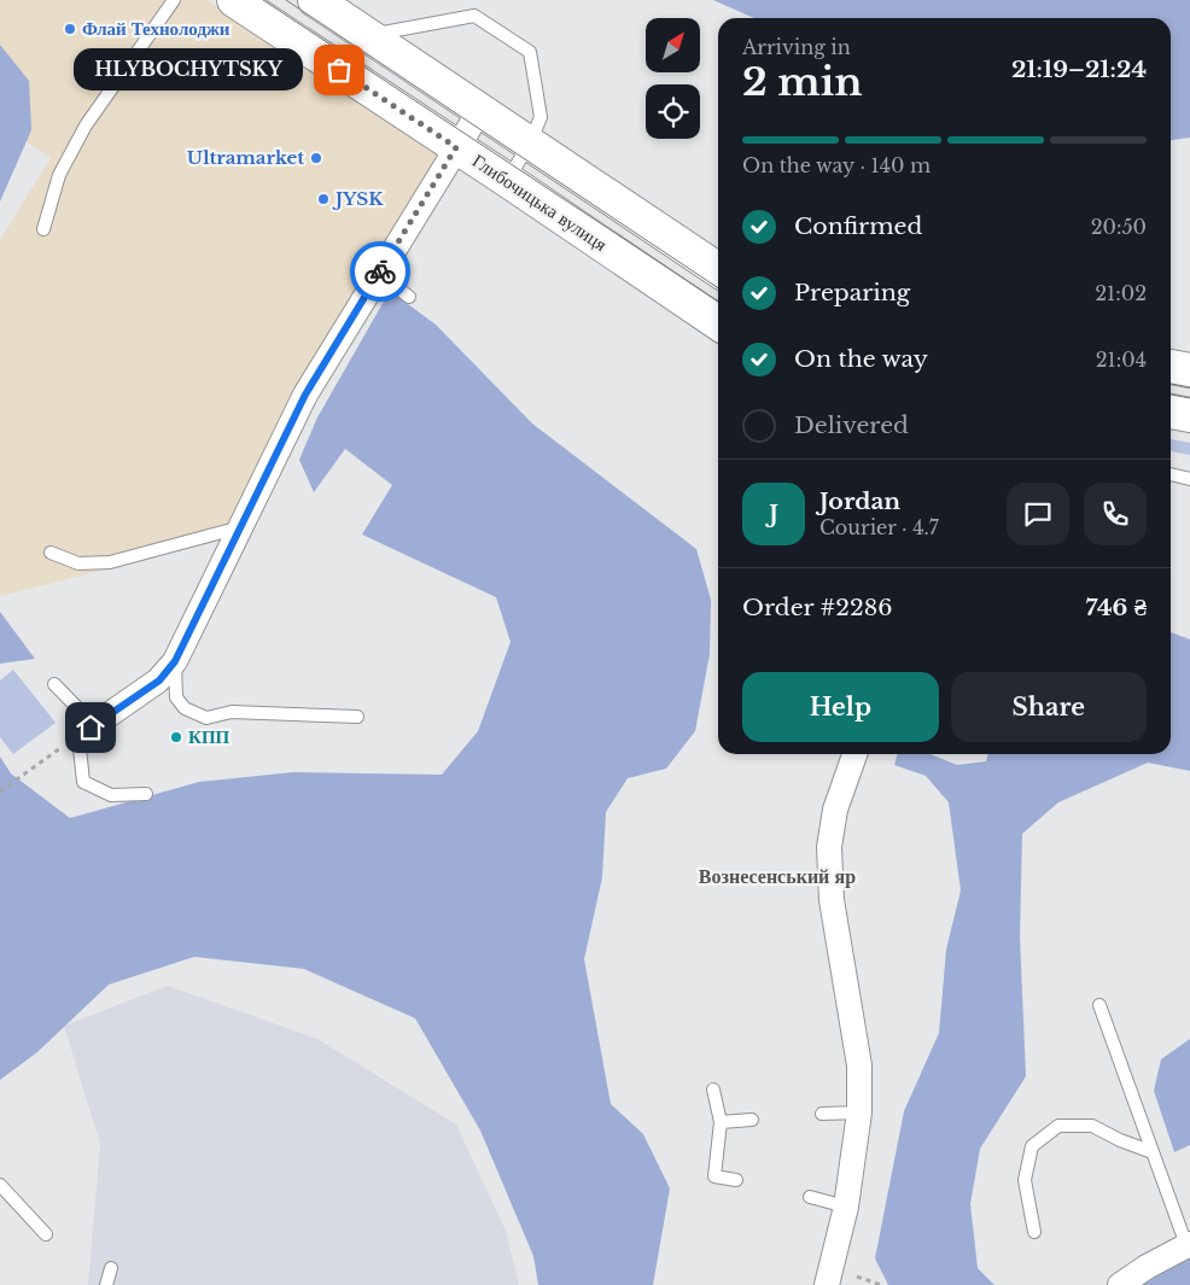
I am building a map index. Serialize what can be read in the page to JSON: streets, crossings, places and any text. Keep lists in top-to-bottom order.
{
  "streets": {
    "main road": ["Глибочицька вулиця"]
  },
  "districts": ["Вознесенський яр"],
  "places": [
    "Флай Технолоджи",
    "HLYBOCHYTSKY",
    "Ultramarket",
    "JYSK",
    "КПП"
  ],
  "north": "top right",
  "page": {
    "heading": ["2 min", "Arriving in", "21:19–21:24"],
    "panel": [
      "Jordan",
      "Courier · 4.7",
      "Order #2286",
      "746 ₴"
    ],
    "bubble": "HLYBOCHYTSKY",
    "bar": "On the way · 140 m",
    "list": [
      ["Confirmed", "20:50"],
      ["Preparing", "21:02"],
      ["On the way", "21:04"],
      "Delivered"
    ],
    "round": "J",
    "buttons": ["Help", "Share"]
  }
}
